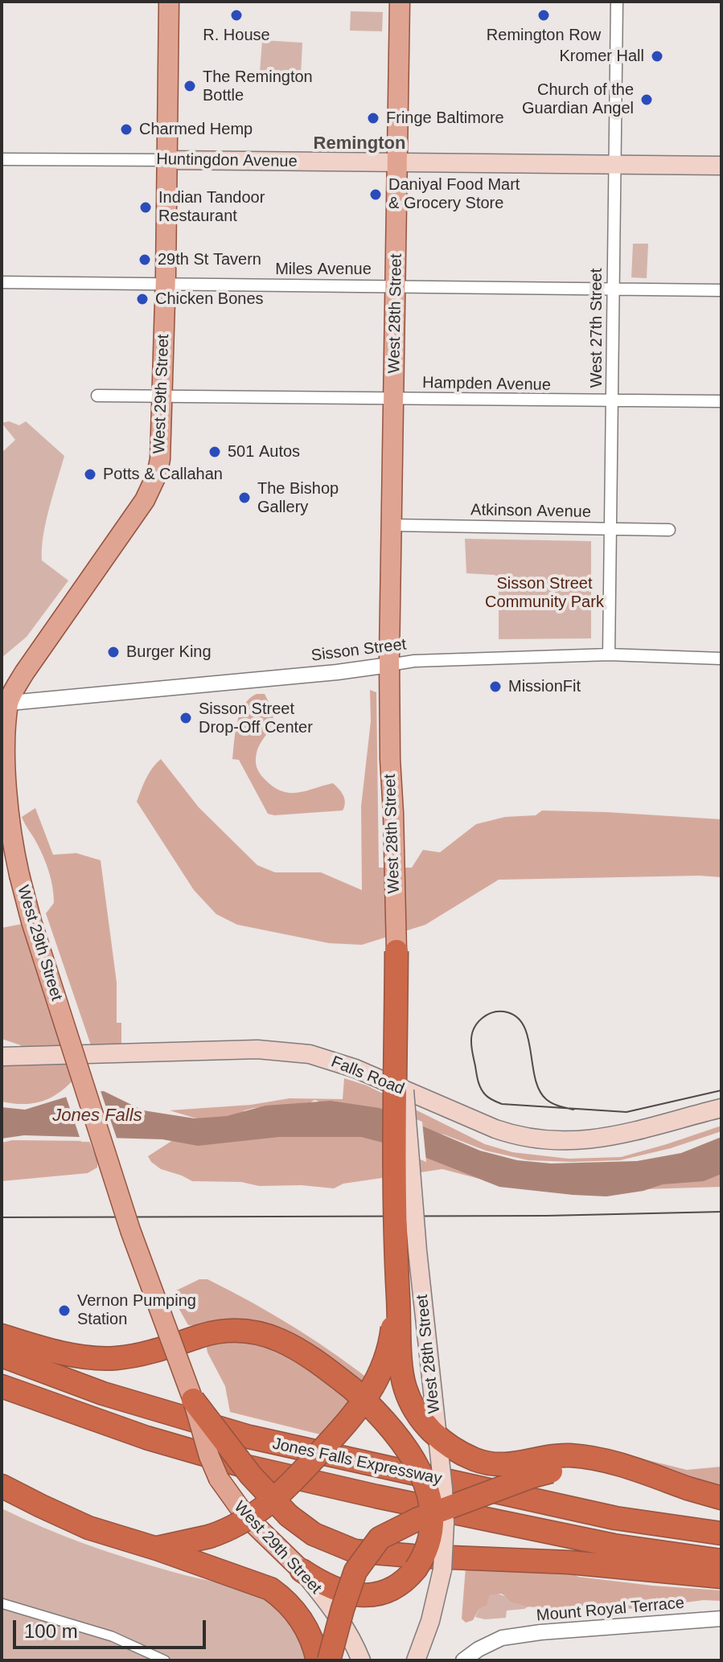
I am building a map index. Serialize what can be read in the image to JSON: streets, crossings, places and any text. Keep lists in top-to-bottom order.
{
  "streets": {
    "highway": ["Jones Falls Expressway"],
    "main road": [
      "Huntingdon Avenue",
      "West 28th Street",
      "West 29th Street",
      "Falls Road"
    ],
    "street": [
      "Miles Avenue",
      "West 27th Street",
      "Hampden Avenue",
      "Atkinson Avenue",
      "Sisson Street",
      "Mount Royal Terrace"
    ]
  },
  "crossings": [
    ["Huntingdon Avenue", "West 28th Street"],
    ["Huntingdon Avenue", "West 27th Street"],
    ["Huntingdon Avenue", "West 29th Street"],
    ["Miles Avenue", "West 28th Street"],
    ["Miles Avenue", "West 27th Street"],
    ["Miles Avenue", "West 29th Street"],
    ["West 28th Street", "Hampden Avenue"],
    ["West 28th Street", "Atkinson Avenue"],
    ["West 28th Street", "Sisson Street"],
    ["West 27th Street", "Hampden Avenue"],
    ["West 27th Street", "Atkinson Avenue"],
    ["West 27th Street", "Sisson Street"],
    ["Hampden Avenue", "West 29th Street"],
    ["West 29th Street", "Sisson Street"]
  ],
  "districts": ["Remington"],
  "water": ["Jones Falls"],
  "parks": ["Sisson Street Community Park"],
  "places": [
    "R. House",
    "Remington Row",
    "Kromer Hall",
    "The Remington Bottle",
    "Church of the Guardian Angel",
    "Fringe Baltimore",
    "Charmed Hemp",
    "Daniyal Food Mart & Grocery Store",
    "Indian Tandoor Restaurant",
    "29th St Tavern",
    "Chicken Bones",
    "501 Autos",
    "Potts & Callahan",
    "The Bishop Gallery",
    "Burger King",
    "MissionFit",
    "Sisson Street Drop-Off Center",
    "Vernon Pumping Station"
  ],
  "scale_bar": "100 m"
}
